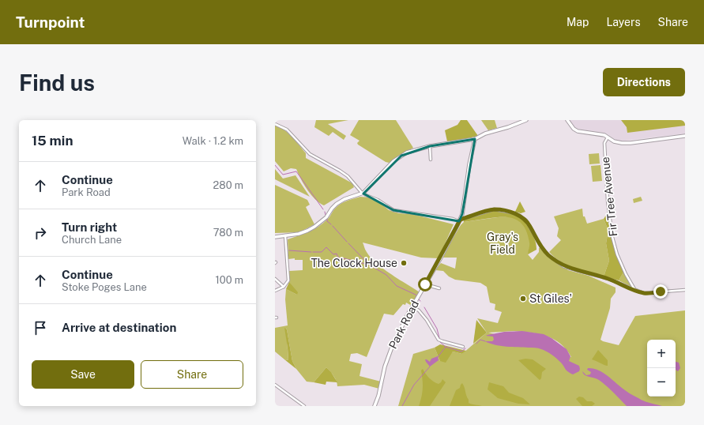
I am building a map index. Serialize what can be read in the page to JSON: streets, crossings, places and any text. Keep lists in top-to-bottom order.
{
  "streets": {
    "main road": ["Park Road"],
    "street": ["Fir Tree Avenue"]
  },
  "parks": ["Gray's Field"],
  "places": ["The Clock House", "St Giles'"],
  "page": {
    "header": "Turnpoint",
    "nav": ["Map", "Layers", "Share"],
    "buttons": [
      "Directions",
      ["Save", "Share"]
    ],
    "title": "Find us",
    "heading": ["15 min", "Walk · 1.2 km"],
    "list": [
      ["Continue", "Park Road", "280 m"],
      ["Turn right", "Church Lane", "780 m"],
      ["Continue", "Stoke Poges Lane", "100 m"],
      "Arrive at destination"
    ],
    "map_buttons": ["+", "−"]
  }
}
